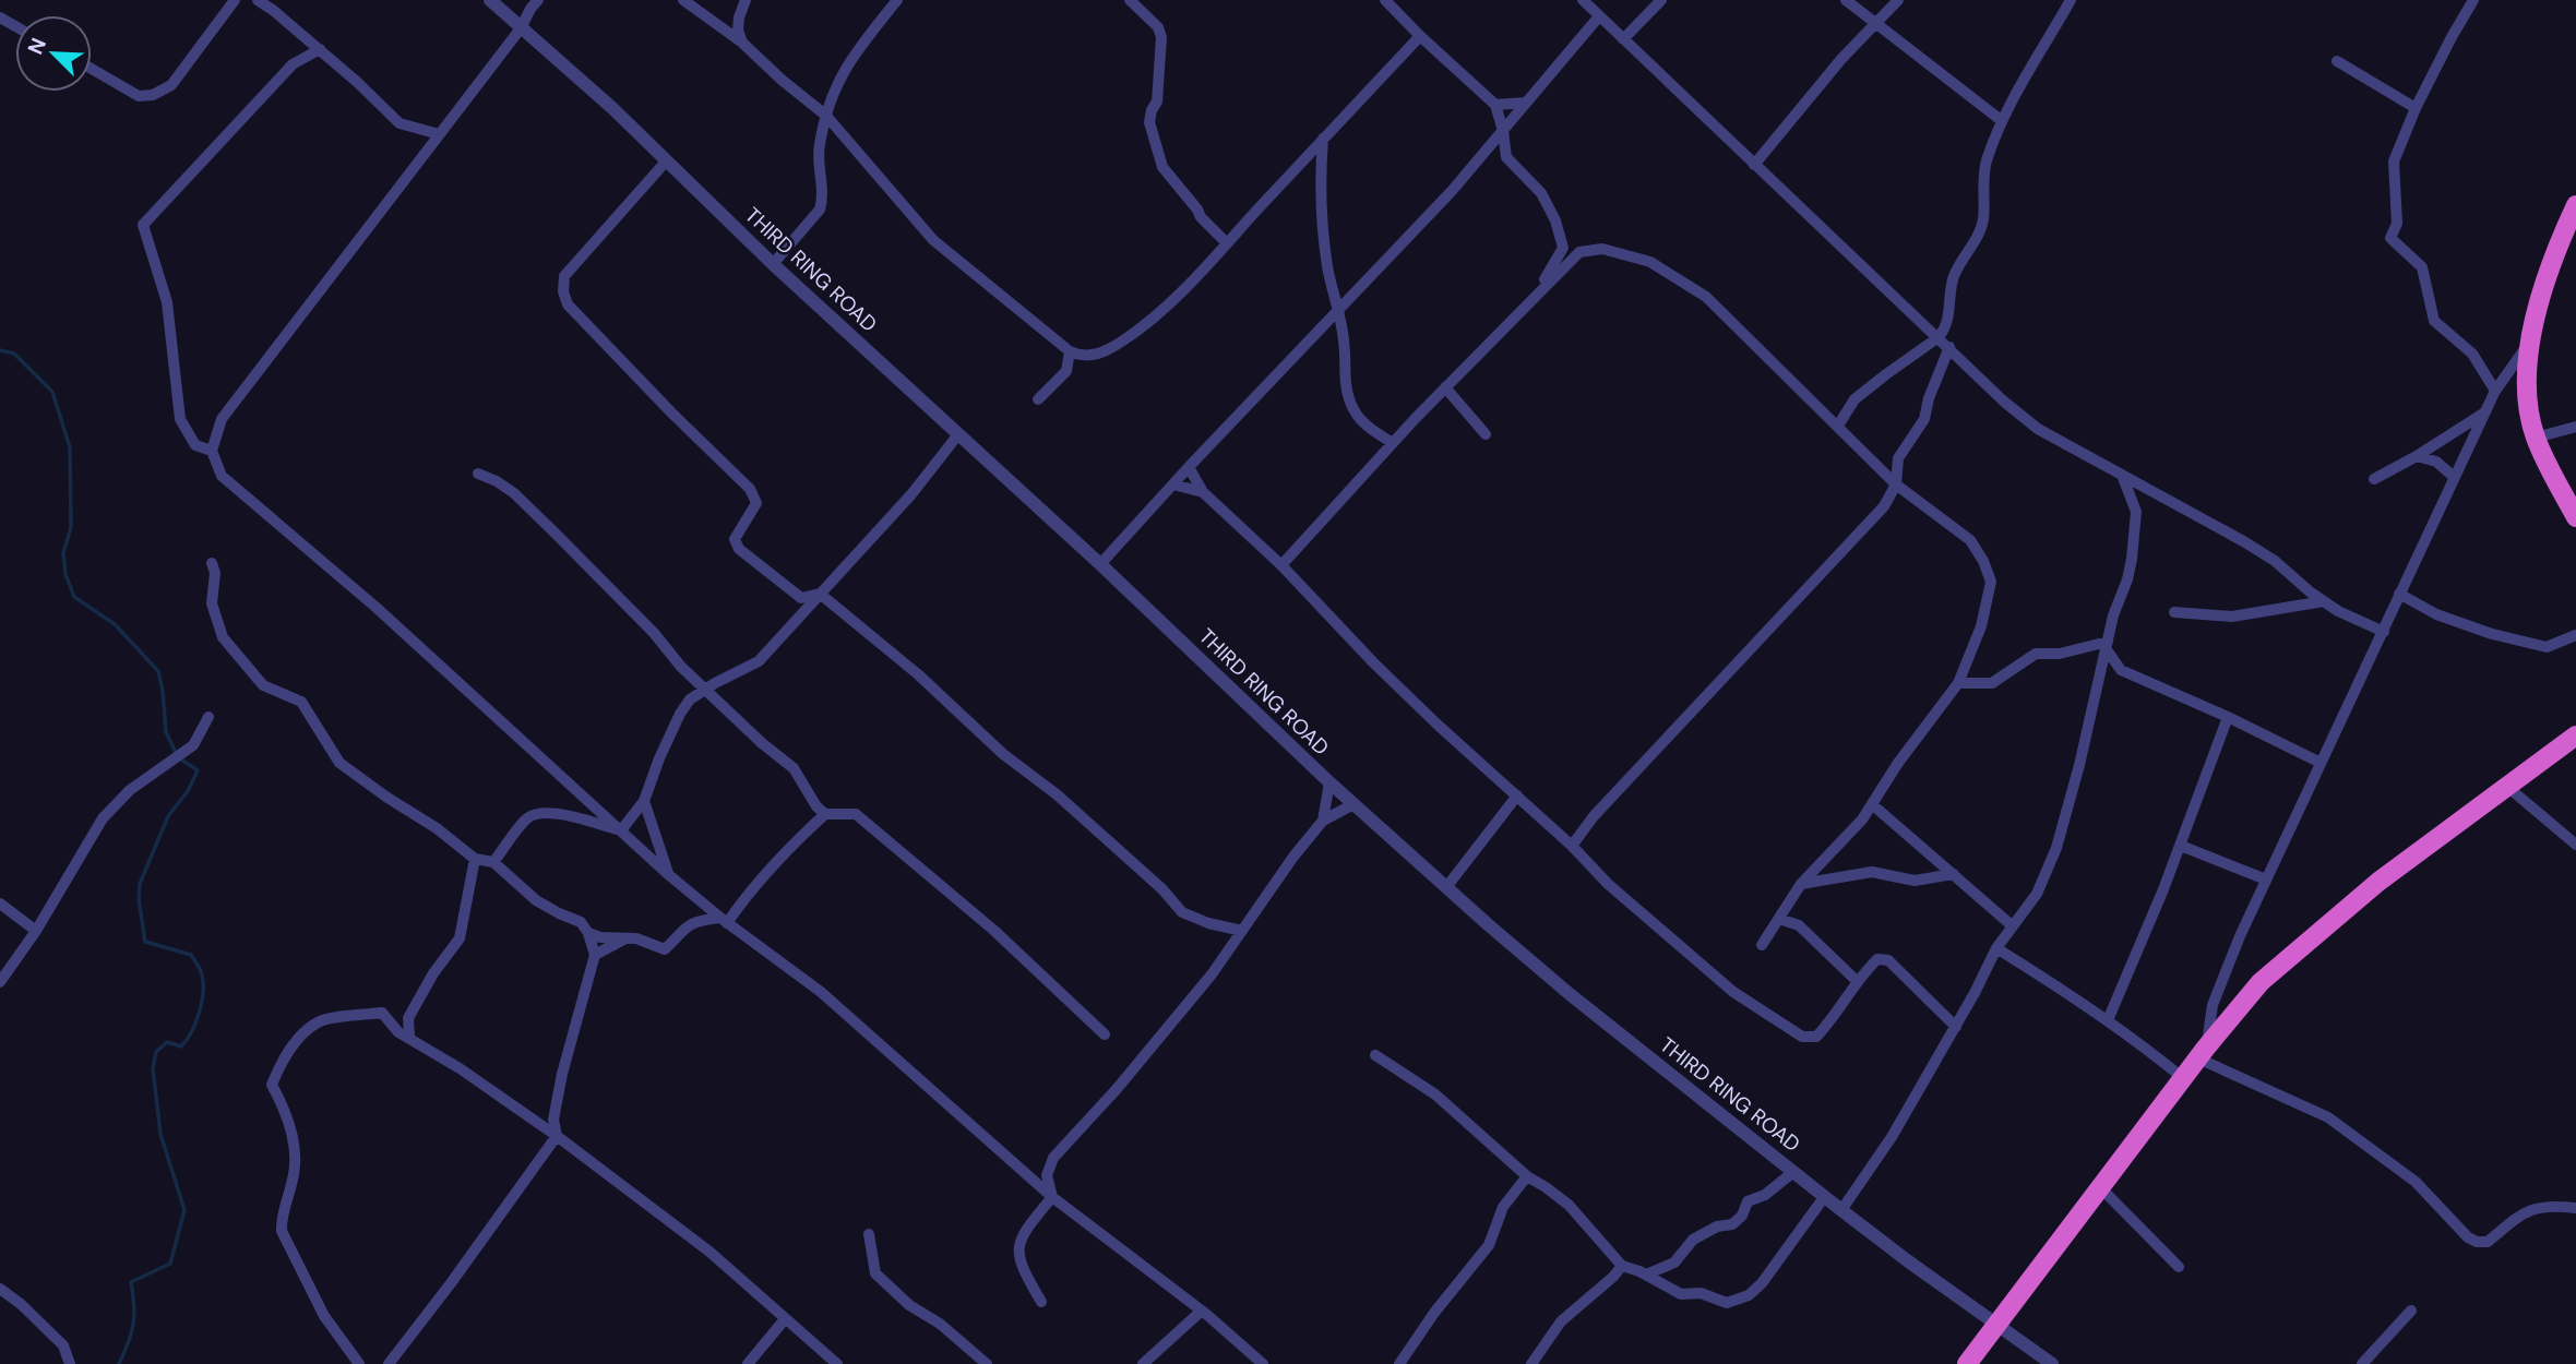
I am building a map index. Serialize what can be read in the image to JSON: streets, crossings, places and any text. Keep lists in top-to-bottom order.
{
  "streets": {
    "street": ["THIRD RING ROAD"]
  },
  "north": "top left"
}
